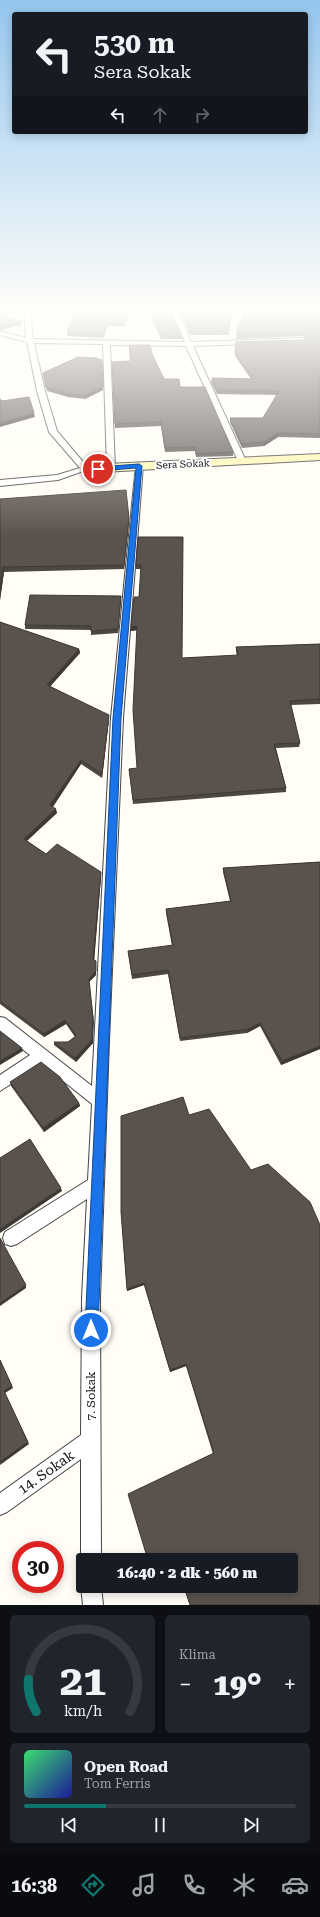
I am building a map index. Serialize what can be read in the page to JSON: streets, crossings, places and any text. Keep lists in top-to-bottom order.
{
  "streets": {
    "street": ["Sera Sokak", "7. Sokak", "14. Sokak"]
  },
  "crossings": [
    ["Sera Sokak", "7. Sokak"],
    ["7. Sokak", "14. Sokak"]
  ],
  "page": {
    "turn": ["530 m", "Sera Sokak"],
    "limit": "30",
    "trip": "16:40 · 2 dk · 560 m",
    "tile": "Klima",
    "heat": ["−", "19°", "+"],
    "song": ["Open Road", "Tom Ferris"],
    "tabs": "16:38",
    "gauge": ["21", "km/h"]
  }
}
